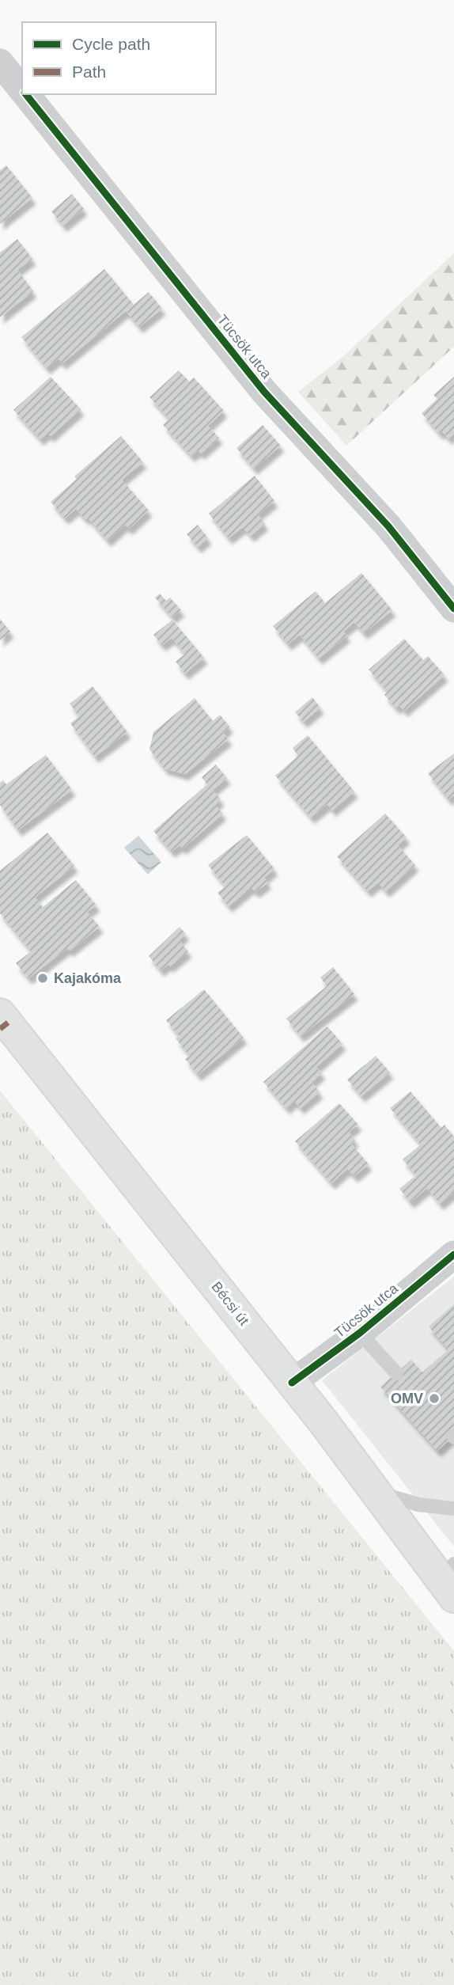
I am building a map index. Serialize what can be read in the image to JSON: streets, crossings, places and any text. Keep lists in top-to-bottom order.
{
  "streets": {
    "main road": ["Bécsi út"],
    "street": ["Tücsök utca"]
  },
  "crossings": [
    ["Tücsök utca", "Bécsi út"]
  ],
  "places": ["Kajakóma", "OMV"],
  "legend": ["Cycle path", "Path"]
}
